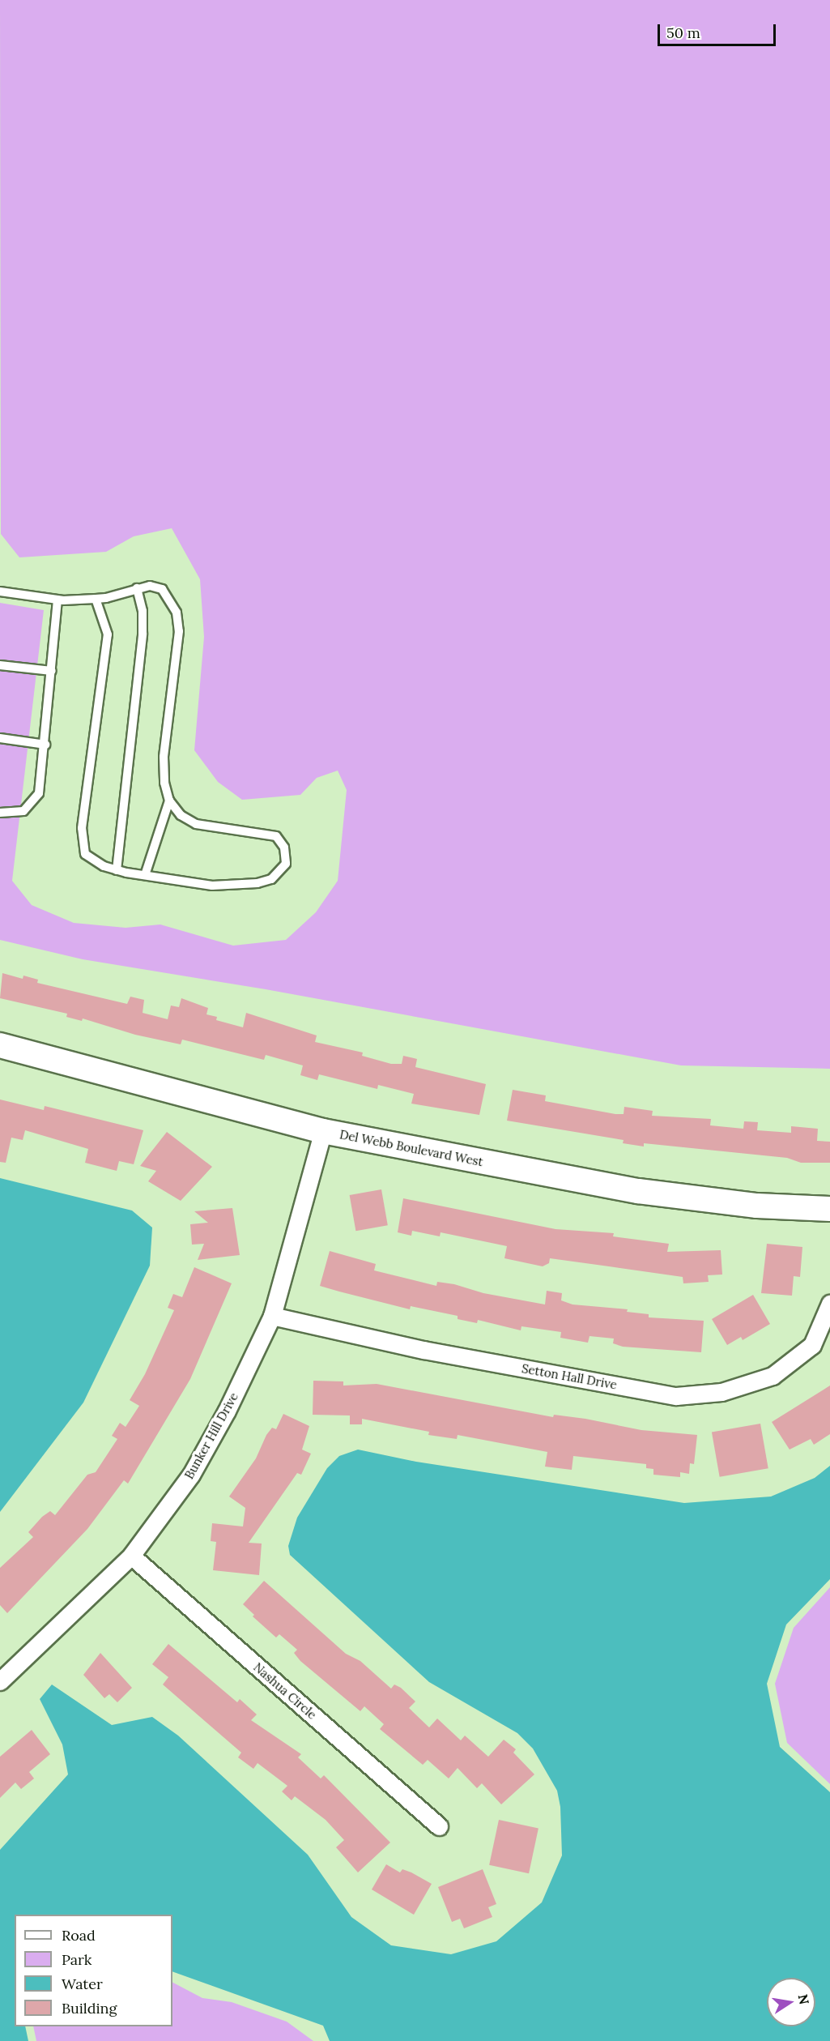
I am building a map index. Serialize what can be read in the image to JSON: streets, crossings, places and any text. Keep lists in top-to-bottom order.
{
  "streets": {
    "street": [
      "Del Webb Boulevard West",
      "Setton Hall Drive",
      "Bunker Hill Drive",
      "Nashua Circle"
    ]
  },
  "crossings": [
    ["Del Webb Boulevard West", "Bunker Hill Drive"],
    ["Setton Hall Drive", "Bunker Hill Drive"],
    ["Bunker Hill Drive", "Nashua Circle"]
  ],
  "legend": [
    "Road",
    "Park",
    "Water",
    "Building"
  ],
  "scale_bar": "50 m",
  "north": "right"
}
